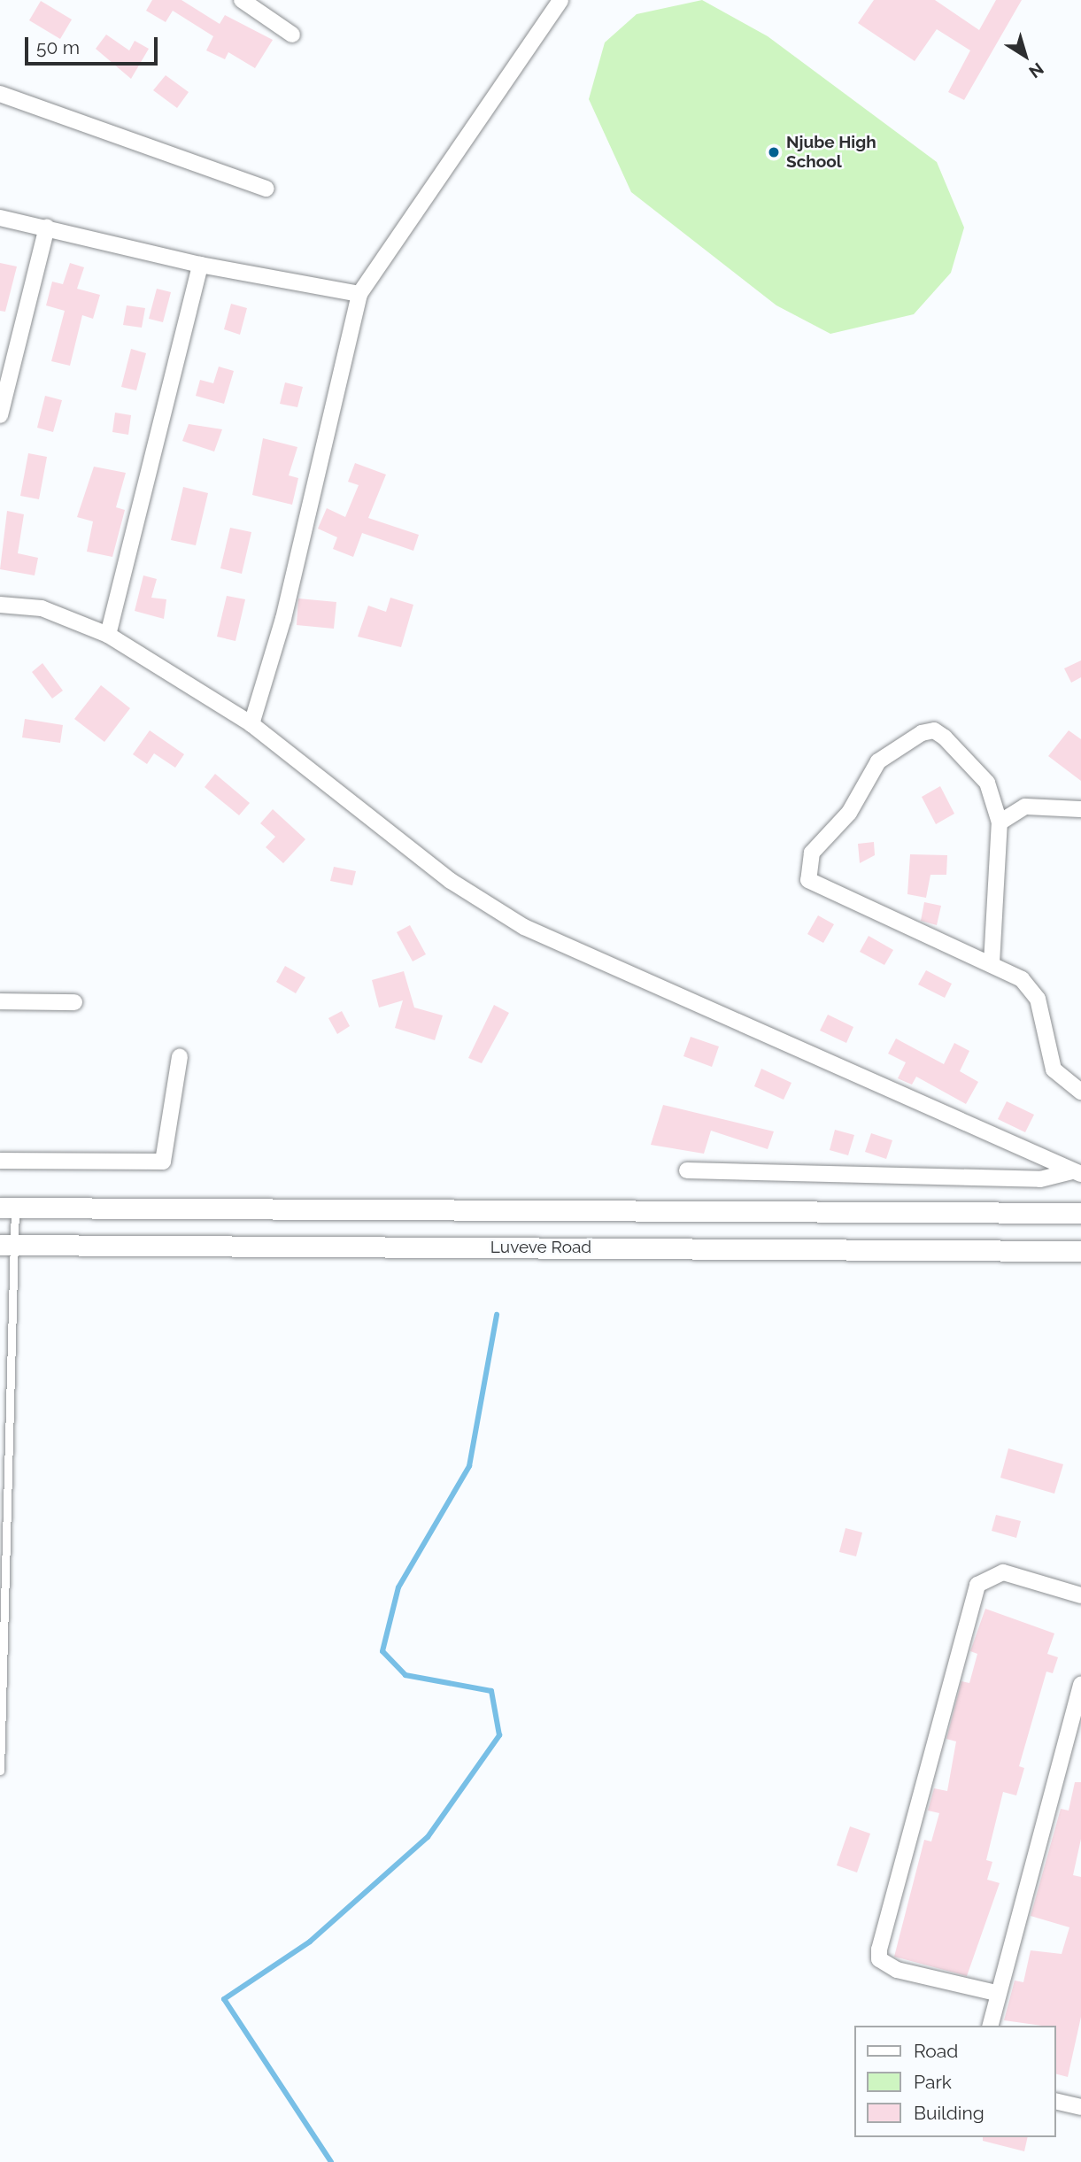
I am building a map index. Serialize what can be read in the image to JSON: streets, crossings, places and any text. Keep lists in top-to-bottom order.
{
  "streets": {
    "street": ["Luveve Road"]
  },
  "places": ["Njube High School"],
  "legend": ["Road", "Park", "Building"],
  "scale_bar": "50 m",
  "north": "bottom right"
}
